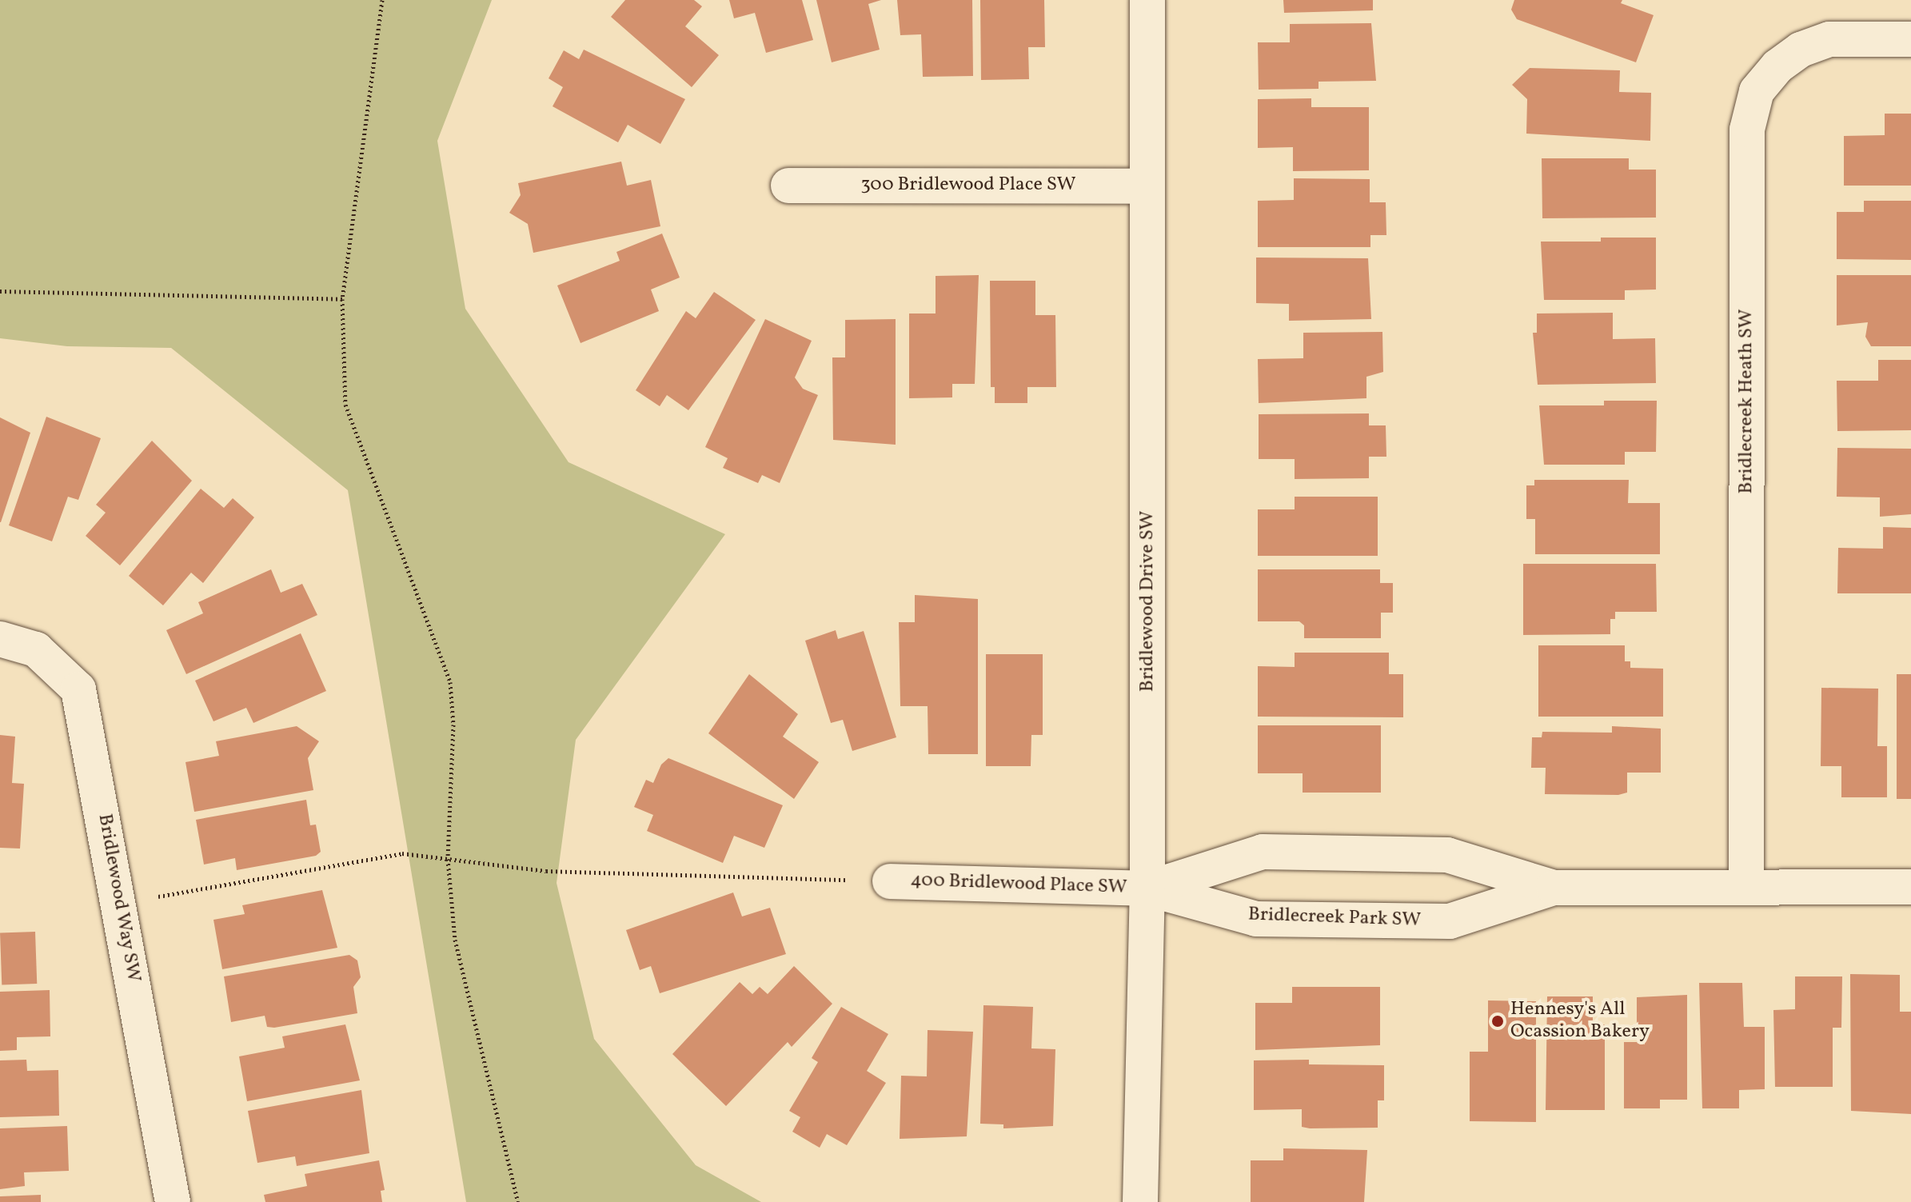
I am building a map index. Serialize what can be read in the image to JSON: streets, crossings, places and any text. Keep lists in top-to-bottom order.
{
  "streets": {
    "street": [
      "300 Bridlewood Place SW",
      "Bridlecreek Heath SW",
      "Bridlewood Drive SW",
      "400 Bridlewood Place SW",
      "Bridlewood Way SW",
      "Bridlecreek Park SW"
    ]
  },
  "crossings": [
    ["300 Bridlewood Place SW", "Bridlewood Drive SW"],
    ["Bridlecreek Heath SW", "Bridlecreek Park SW"],
    ["Bridlewood Drive SW", "400 Bridlewood Place SW"],
    ["Bridlewood Drive SW", "Bridlecreek Park SW"],
    ["400 Bridlewood Place SW", "Bridlecreek Park SW"]
  ],
  "places": ["Hennesy's All Ocassion Bakery"]
}
